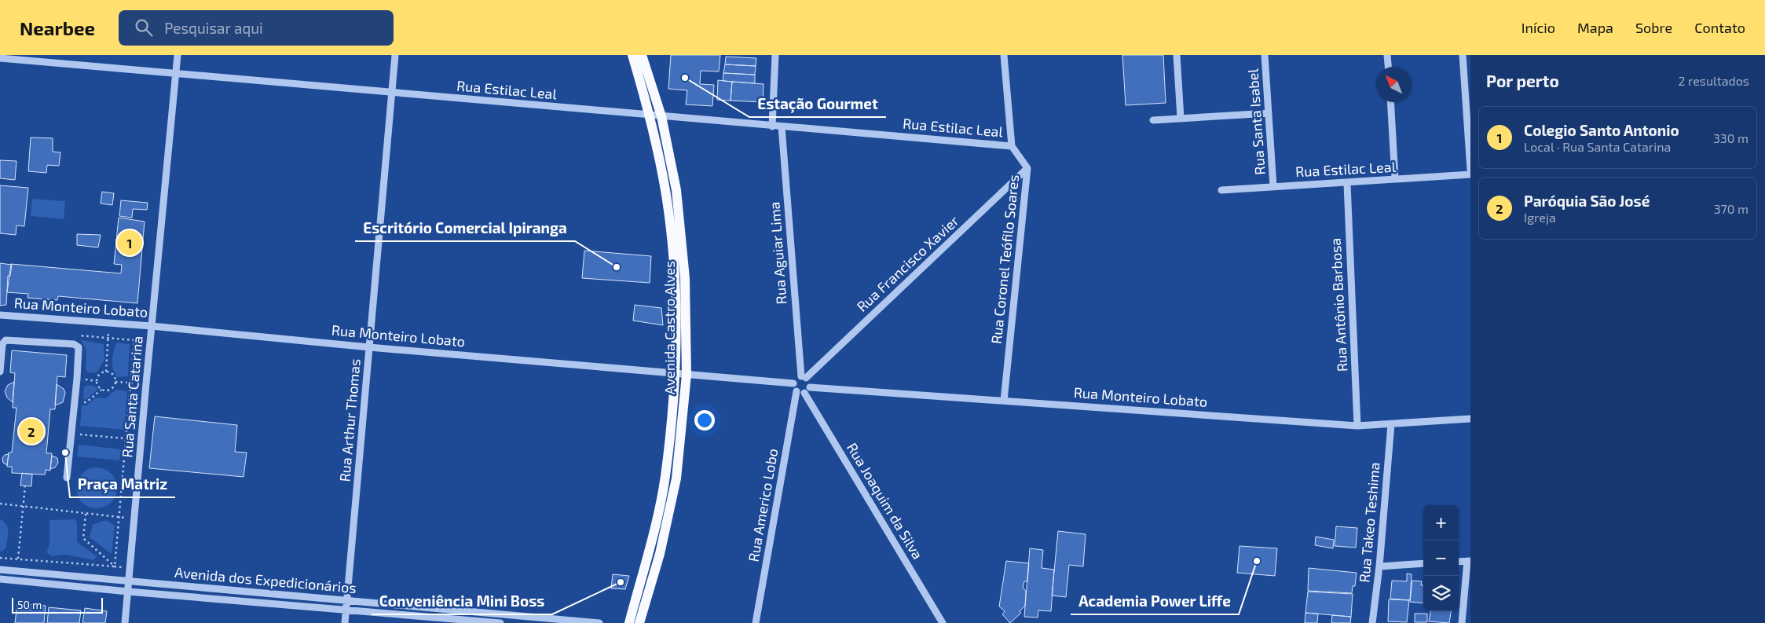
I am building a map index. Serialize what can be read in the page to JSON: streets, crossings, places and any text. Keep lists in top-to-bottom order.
{
  "streets": {
    "main road": ["Avenida Castro Alves"],
    "street": [
      "Rua Estilac Leal",
      "Rua Santa Isabel",
      "Rua Aguiar Lima",
      "Rua Coronel Teófilo Soares",
      "Rua Francisco Xavier",
      "Rua Antônio Barbosa",
      "Rua Monteiro Lobato",
      "Rua Santa Catarina",
      "Rua Arthur Thomas",
      "Rua Joaquim da Silva",
      "Rua Americo Lobo",
      "Rua Takeo Teshima",
      "Avenida dos Expedicionários"
    ]
  },
  "crossings": [
    ["Rua Estilac Leal", "Rua Santa Isabel"],
    ["Rua Estilac Leal", "Rua Aguiar Lima"],
    ["Rua Estilac Leal", "Rua Coronel Teófilo Soares"],
    ["Rua Estilac Leal", "Rua Antônio Barbosa"],
    ["Rua Estilac Leal", "Avenida Castro Alves"],
    ["Rua Estilac Leal", "Rua Santa Catarina"],
    ["Rua Estilac Leal", "Rua Arthur Thomas"],
    ["Rua Aguiar Lima", "Rua Francisco Xavier"],
    ["Rua Aguiar Lima", "Rua Monteiro Lobato"],
    ["Rua Aguiar Lima", "Rua Joaquim da Silva"],
    ["Rua Aguiar Lima", "Rua Americo Lobo"],
    ["Rua Coronel Teófilo Soares", "Rua Francisco Xavier"],
    ["Rua Coronel Teófilo Soares", "Rua Monteiro Lobato"],
    ["Rua Francisco Xavier", "Rua Monteiro Lobato"],
    ["Rua Francisco Xavier", "Rua Joaquim da Silva"],
    ["Rua Francisco Xavier", "Rua Americo Lobo"],
    ["Rua Antônio Barbosa", "Rua Monteiro Lobato"],
    ["Rua Monteiro Lobato", "Avenida Castro Alves"],
    ["Rua Monteiro Lobato", "Rua Santa Catarina"],
    ["Rua Monteiro Lobato", "Rua Arthur Thomas"],
    ["Rua Monteiro Lobato", "Rua Joaquim da Silva"],
    ["Rua Monteiro Lobato", "Rua Americo Lobo"],
    ["Rua Monteiro Lobato", "Rua Takeo Teshima"],
    ["Rua Santa Catarina", "Avenida dos Expedicionários"],
    ["Rua Arthur Thomas", "Avenida dos Expedicionários"],
    ["Rua Joaquim da Silva", "Rua Americo Lobo"]
  ],
  "places": [
    "Estação Gourmet",
    "Escritório Comercial Ipiranga",
    "Praça Matriz",
    "Academia Power Liffe",
    "Conveniência Mini Boss"
  ],
  "scale_bar": "50 m",
  "north": "top left",
  "page": {
    "header": "Nearbee",
    "search": "Pesquisar aqui",
    "nav": [
      "Início",
      "Mapa",
      "Sobre",
      "Contato"
    ],
    "heading": ["Por perto", "2 resultados"],
    "list": [
      {
        "mark": "1",
        "name": "Colegio Santo Antonio",
        "note": "Local · Rua Santa Catarina",
        "value": "330 m"
      },
      {
        "mark": "2",
        "name": "Paróquia São José",
        "note": "Igreja",
        "value": "370 m"
      }
    ],
    "pins": ["1", "2"],
    "map_buttons": ["+", "−"],
    "scale": "50 m"
  }
}
